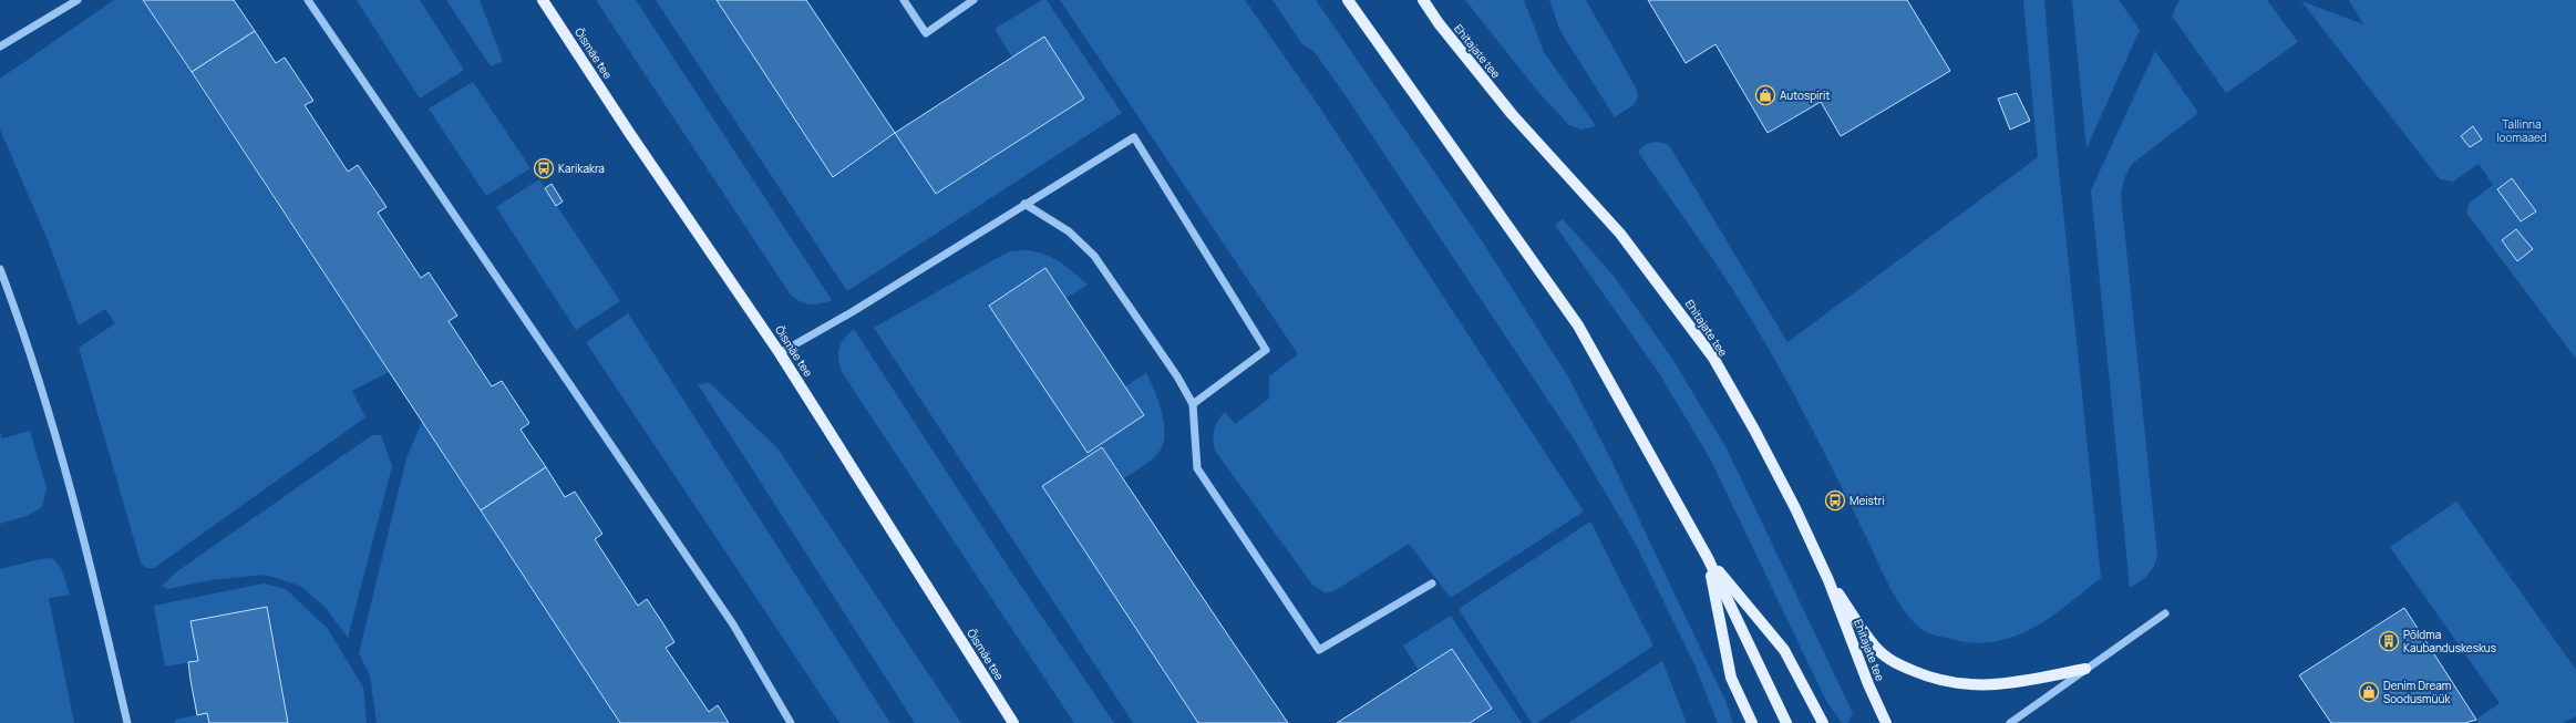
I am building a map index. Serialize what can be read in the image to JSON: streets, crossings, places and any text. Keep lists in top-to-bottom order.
{
  "streets": {
    "main road": ["Ehitajate tee", "Õismäe tee"]
  },
  "parks": ["Tallinna loomaaed"],
  "places": {
    "shop": ["Autospirit", "Denim Dream Soodusmüük"],
    "bus stop": ["Karikakra", "Meistri"],
    "building": ["Põldma Kaubanduskeskus"]
  }
}
